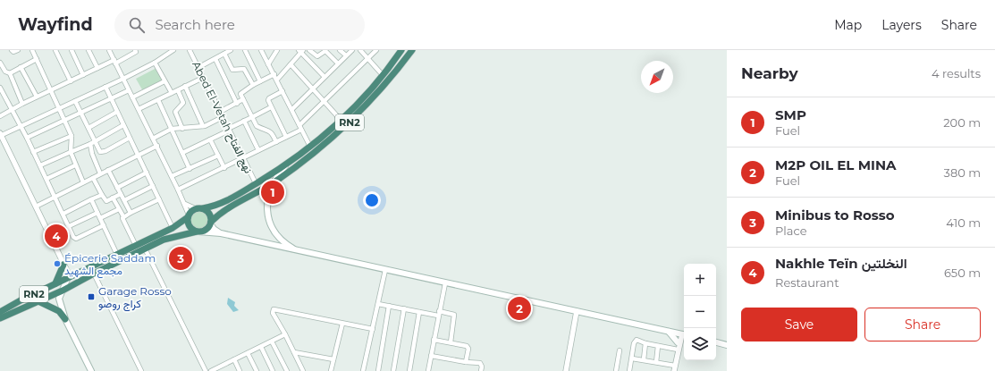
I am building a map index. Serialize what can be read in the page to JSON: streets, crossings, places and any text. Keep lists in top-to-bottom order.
{
  "streets": {
    "highway": ["RN2"],
    "street": ["Abed El-Vetah نهج الفتاح"]
  },
  "crossings": [
    ["Abed El-Vetah نهج الفتاح", "RN2"]
  ],
  "places": {
    "other": ["Épicerie Saddam مجمع الشهيد"],
    "transit": ["Garage Rosso كراج روصو"]
  },
  "north": "bottom left",
  "page": {
    "header": "Wayfind",
    "search": "Search here",
    "nav": ["Map", "Layers", "Share"],
    "heading": ["Nearby", "4 results"],
    "list": [
      {
        "mark": "1",
        "name": "SMP",
        "note": "Fuel",
        "value": "200 m"
      },
      {
        "mark": "2",
        "name": "M2P OIL EL MINA",
        "note": "Fuel",
        "value": "380 m"
      },
      {
        "mark": "3",
        "name": "Minibus to Rosso",
        "note": "Place",
        "value": "410 m"
      },
      {
        "mark": "4",
        "name": "Nakhle Teïn النخلتين",
        "note": "Restaurant",
        "value": "650 m"
      }
    ],
    "pins": [
      "1",
      "4",
      "3",
      "2"
    ],
    "map_buttons": ["+", "−"],
    "buttons": ["Save", "Share"]
  }
}
